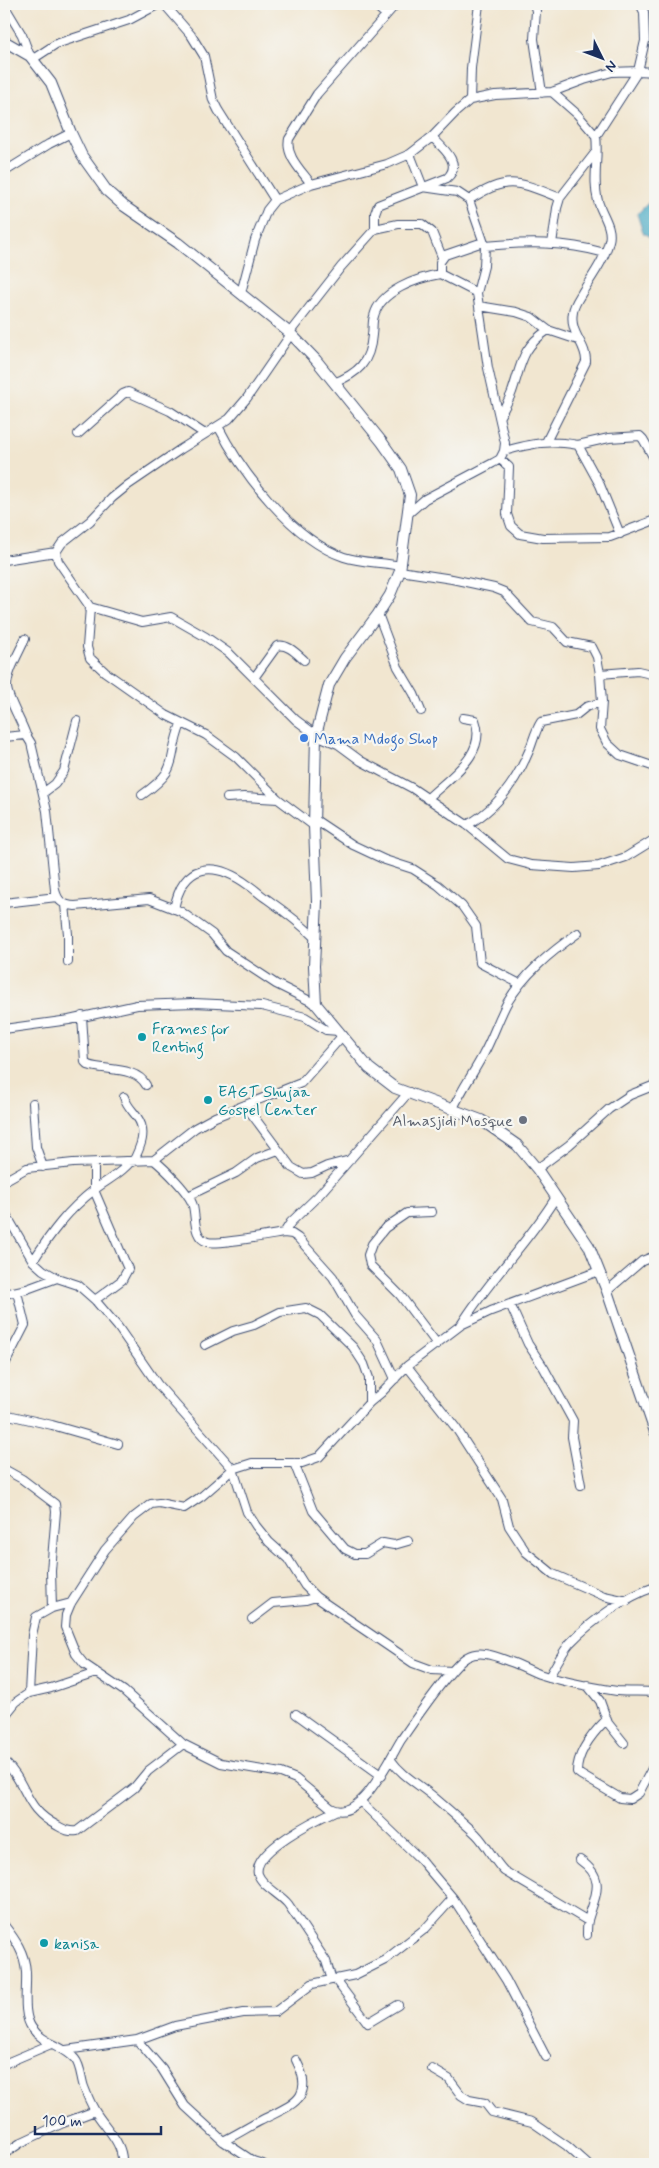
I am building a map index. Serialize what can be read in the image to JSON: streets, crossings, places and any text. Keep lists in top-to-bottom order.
{
  "places": [
    "Mama Mdogo Shop",
    "Frames for Renting",
    "EAGT Shujaa Gospel Center",
    "Almasjidi Mosque",
    "kanisa"
  ],
  "scale_bar": "100 m",
  "north": "bottom right"
}
